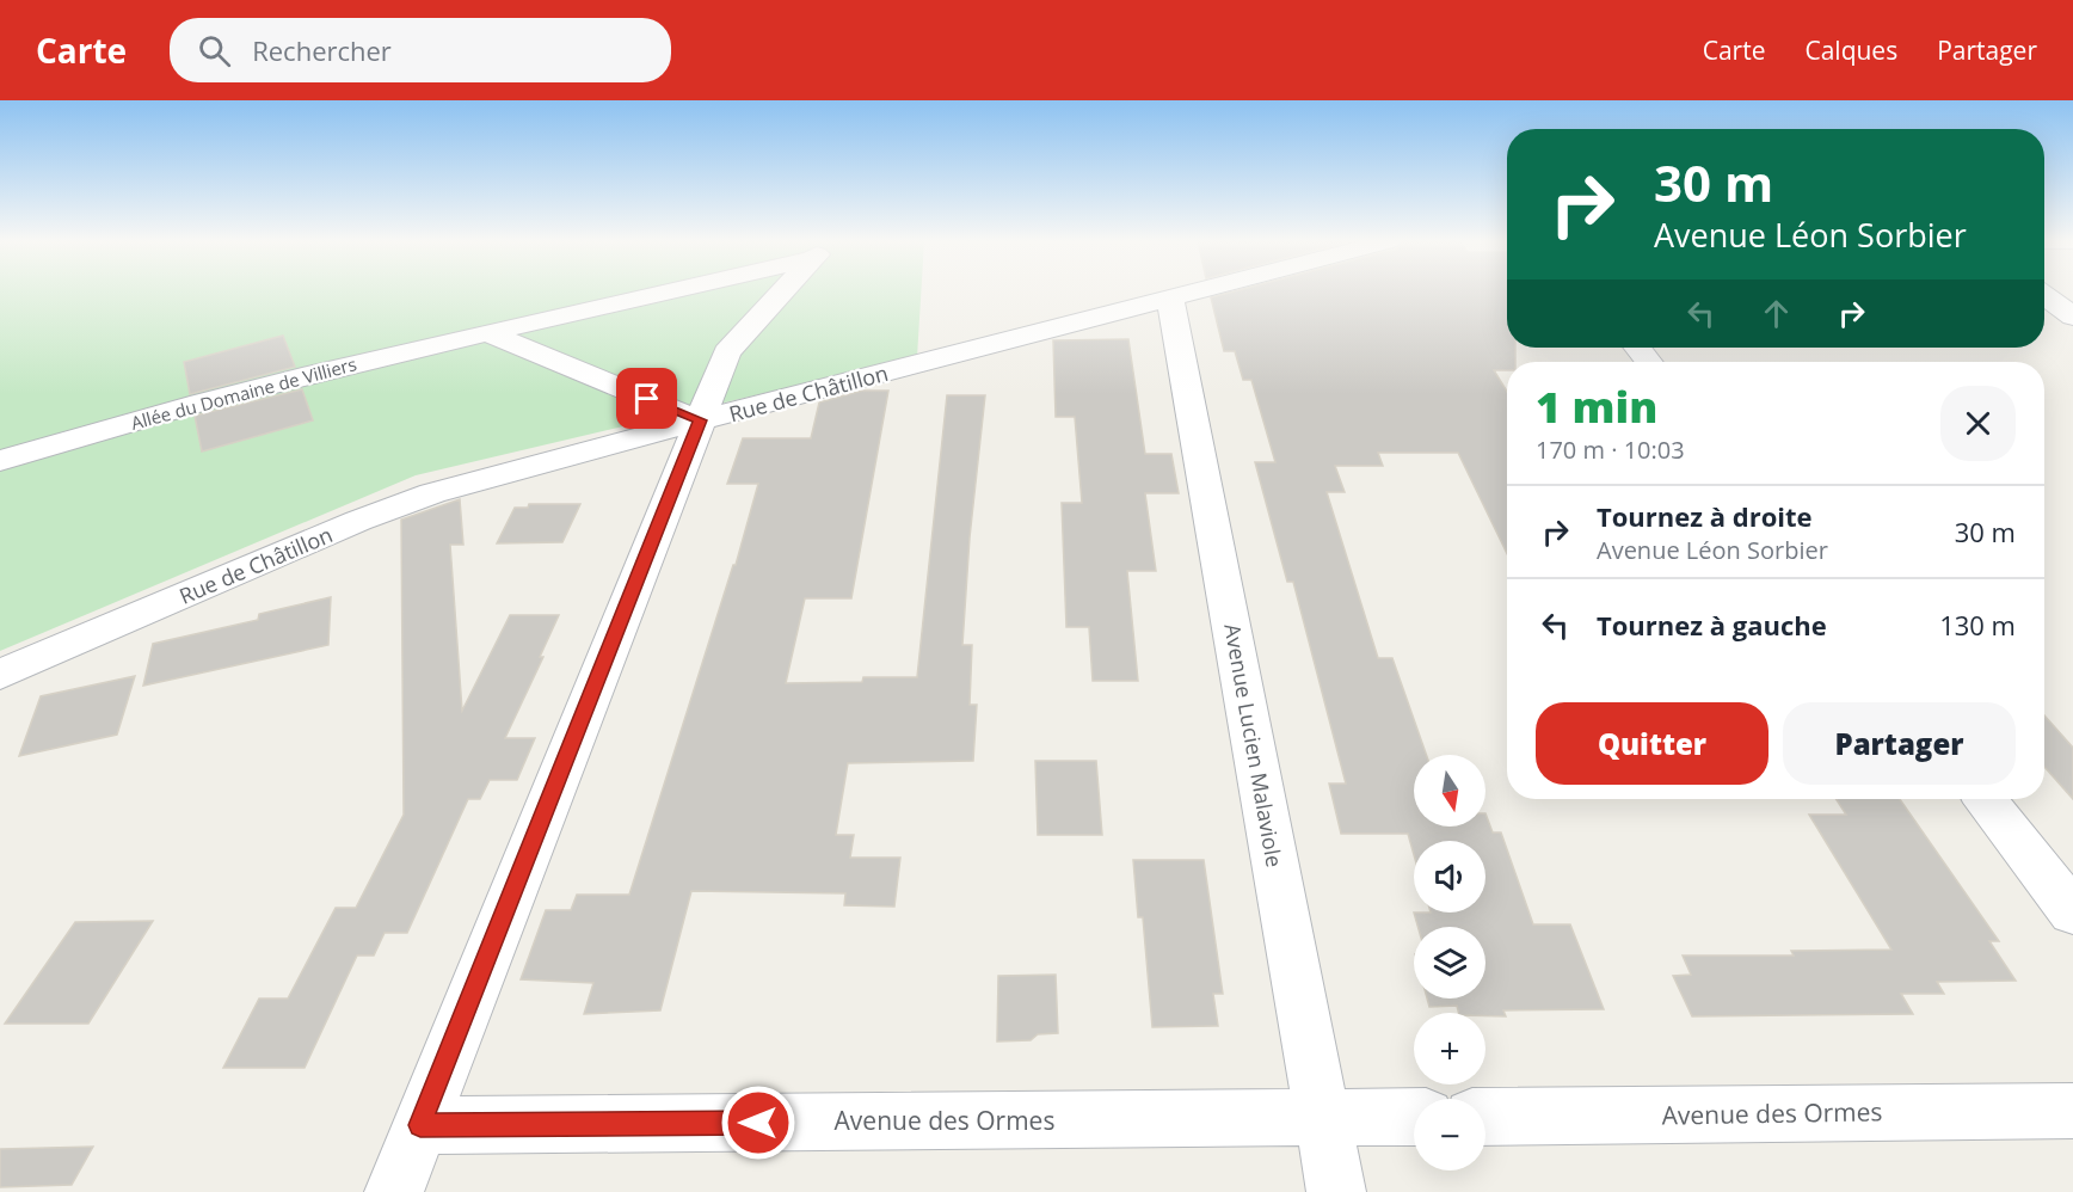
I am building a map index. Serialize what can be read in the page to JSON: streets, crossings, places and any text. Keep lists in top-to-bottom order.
{
  "streets": {
    "street": [
      "Allée du Domaine de Villiers",
      "Rue de Châtillon",
      "Avenue Lucien Malaviole",
      "Avenue des Ormes"
    ]
  },
  "crossings": [
    ["Allée du Domaine de Villiers", "Rue de Châtillon"],
    ["Allée du Domaine de Villiers", "Avenue des Ormes"],
    ["Rue de Châtillon", "Avenue Lucien Malaviole"],
    ["Avenue Lucien Malaviole", "Avenue des Ormes"]
  ],
  "north": "bottom",
  "page": {
    "header": "Carte",
    "search": "Rechercher",
    "nav": ["Carte", "Calques", "Partager"],
    "turn": ["30 m", "Avenue Léon Sorbier"],
    "heading": ["1 min", "170 m · 10:03"],
    "list": [
      {
        "name": "Tournez à droite",
        "note": "Avenue Léon Sorbier",
        "value": "30 m"
      },
      {
        "name": "Tournez à gauche",
        "value": "130 m"
      }
    ],
    "buttons": ["Quitter", "Partager"],
    "map_buttons": ["+", "−"]
  }
}
